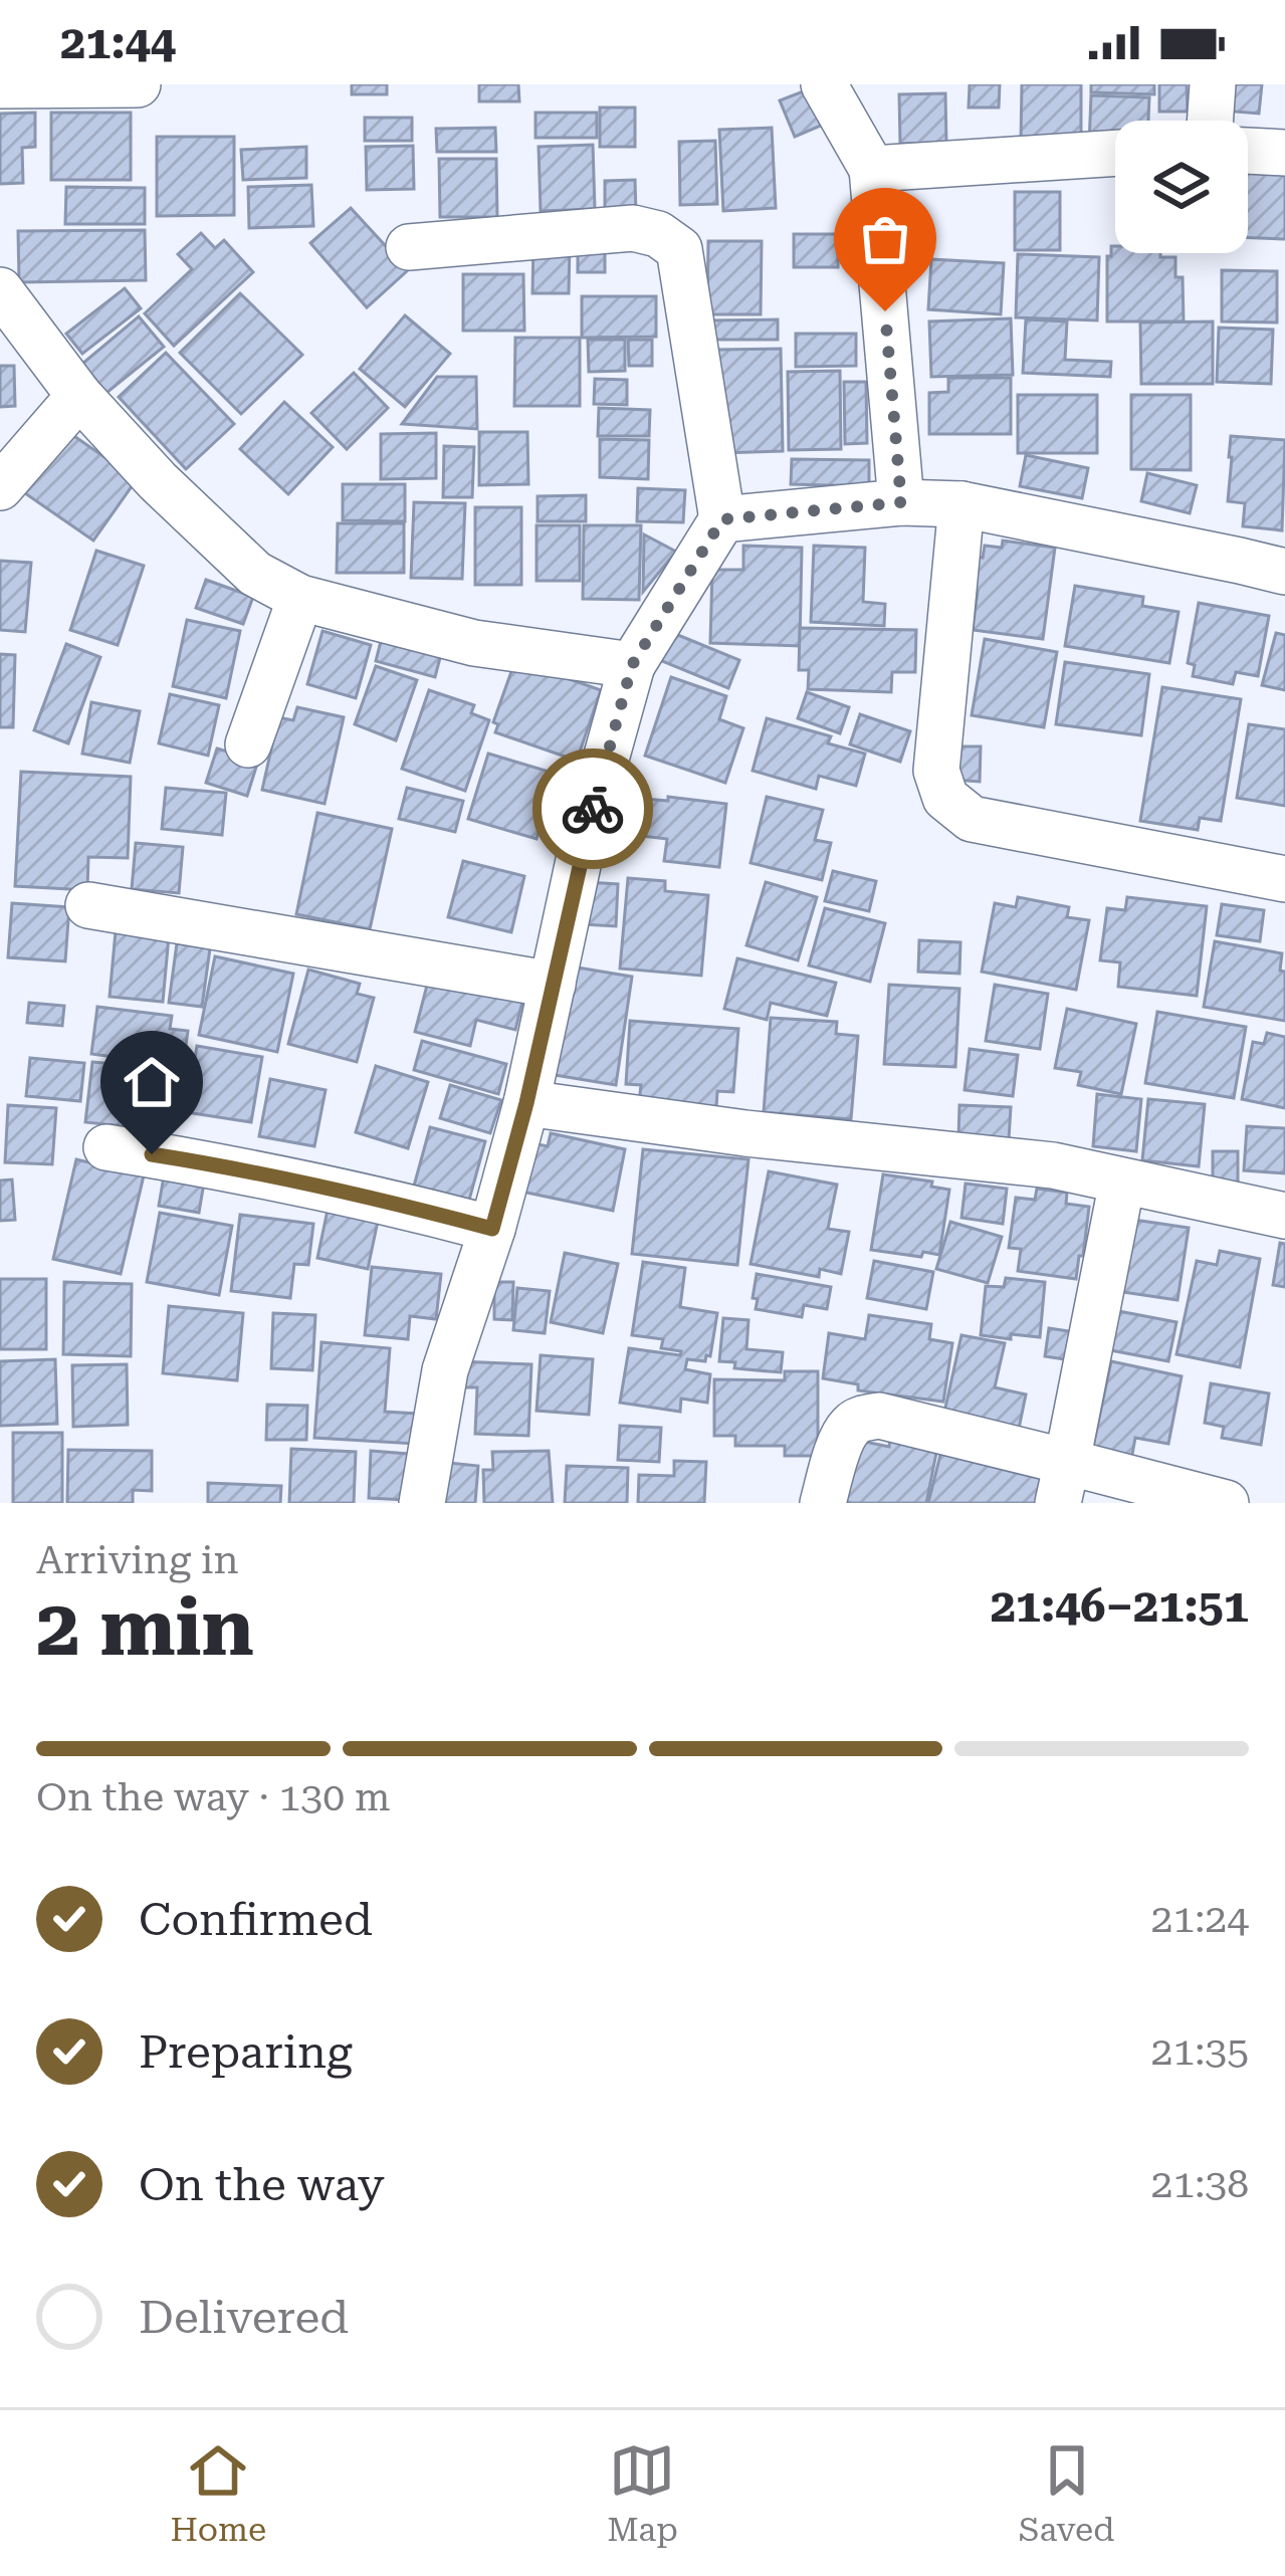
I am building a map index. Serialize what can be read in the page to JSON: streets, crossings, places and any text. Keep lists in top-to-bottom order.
{
  "page": {
    "status": "21:44",
    "heading": ["2 min", "Arriving in", "21:46–21:51"],
    "bar": "On the way · 130 m",
    "list": [
      ["Confirmed", "21:24"],
      ["Preparing", "21:35"],
      ["On the way", "21:38"],
      "Delivered"
    ],
    "tabs": ["Home", "Map", "Saved"]
  }
}
